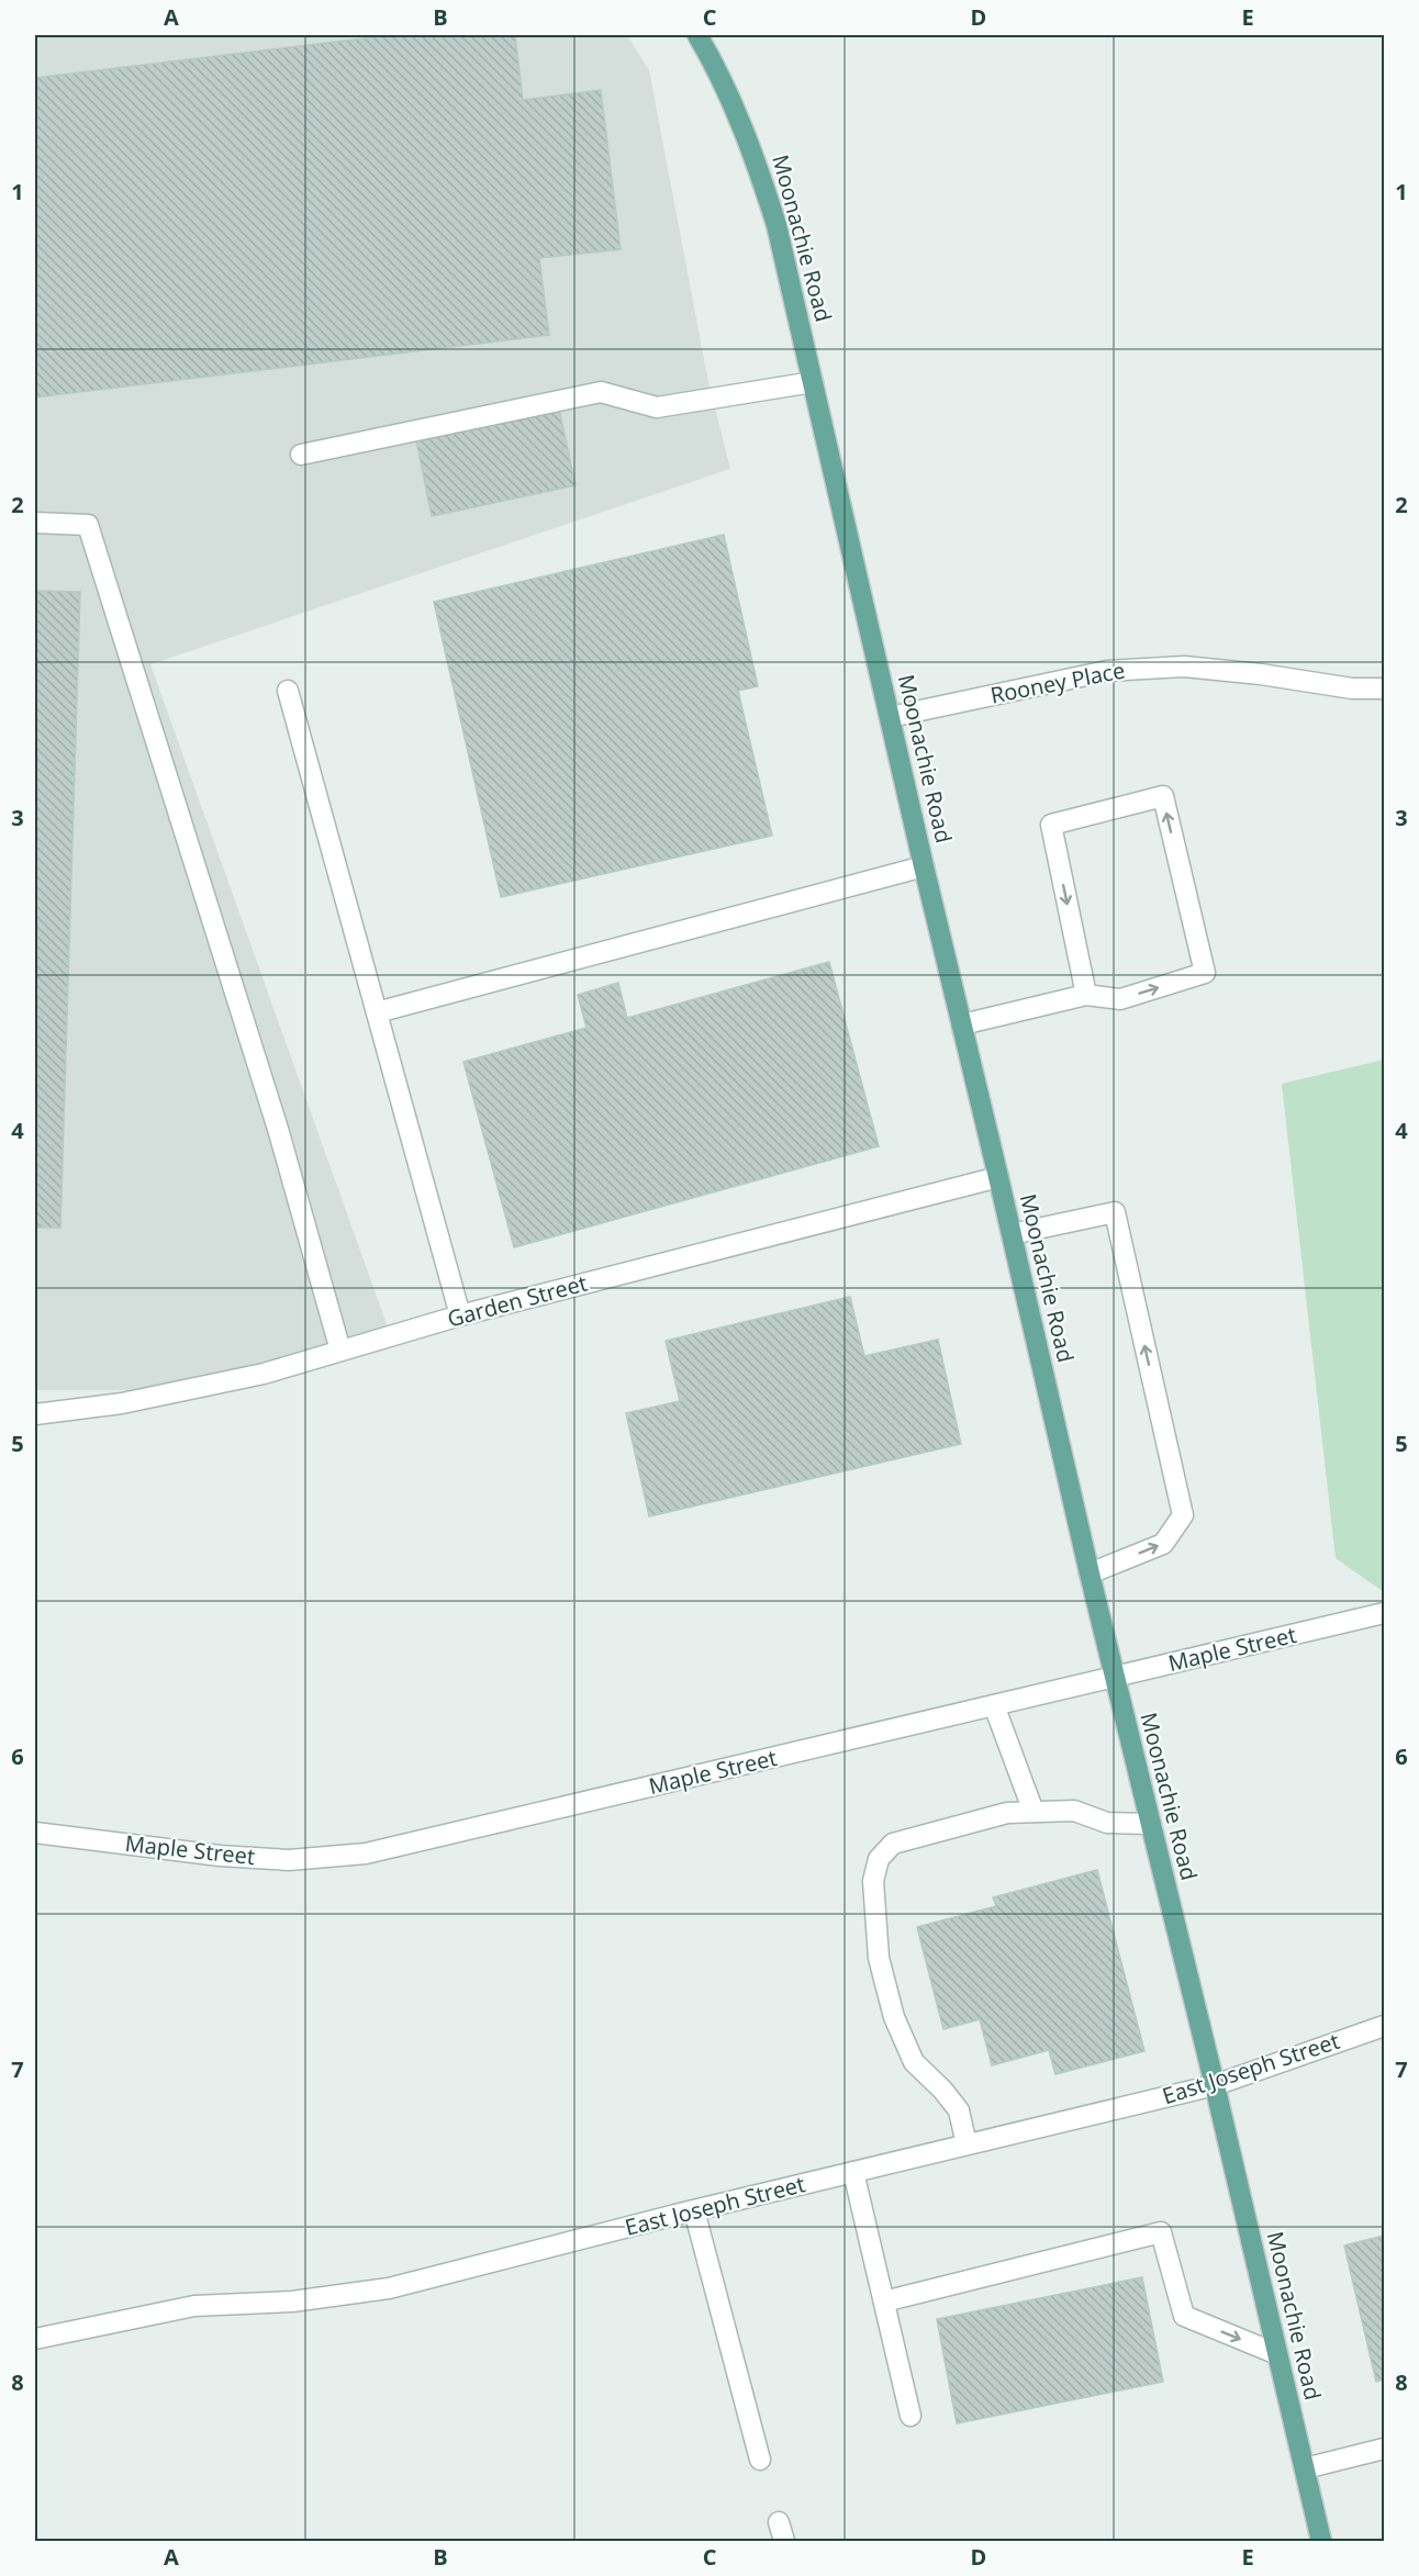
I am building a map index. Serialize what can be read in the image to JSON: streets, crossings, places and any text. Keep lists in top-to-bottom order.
{
  "streets": {
    "main road": ["Moonachie Road"],
    "street": [
      "Rooney Place",
      "Garden Street",
      "Maple Street",
      "East Joseph Street"
    ]
  },
  "crossings": [
    ["Moonachie Road", "Rooney Place"],
    ["Moonachie Road", "Garden Street"],
    ["Moonachie Road", "Maple Street"],
    ["Moonachie Road", "East Joseph Street"]
  ],
  "grid": {
    "columns": [
      "A",
      "B",
      "C",
      "D",
      "E"
    ],
    "rows": [
      "1",
      "2",
      "3",
      "4",
      "5",
      "6",
      "7",
      "8"
    ]
  }
}
